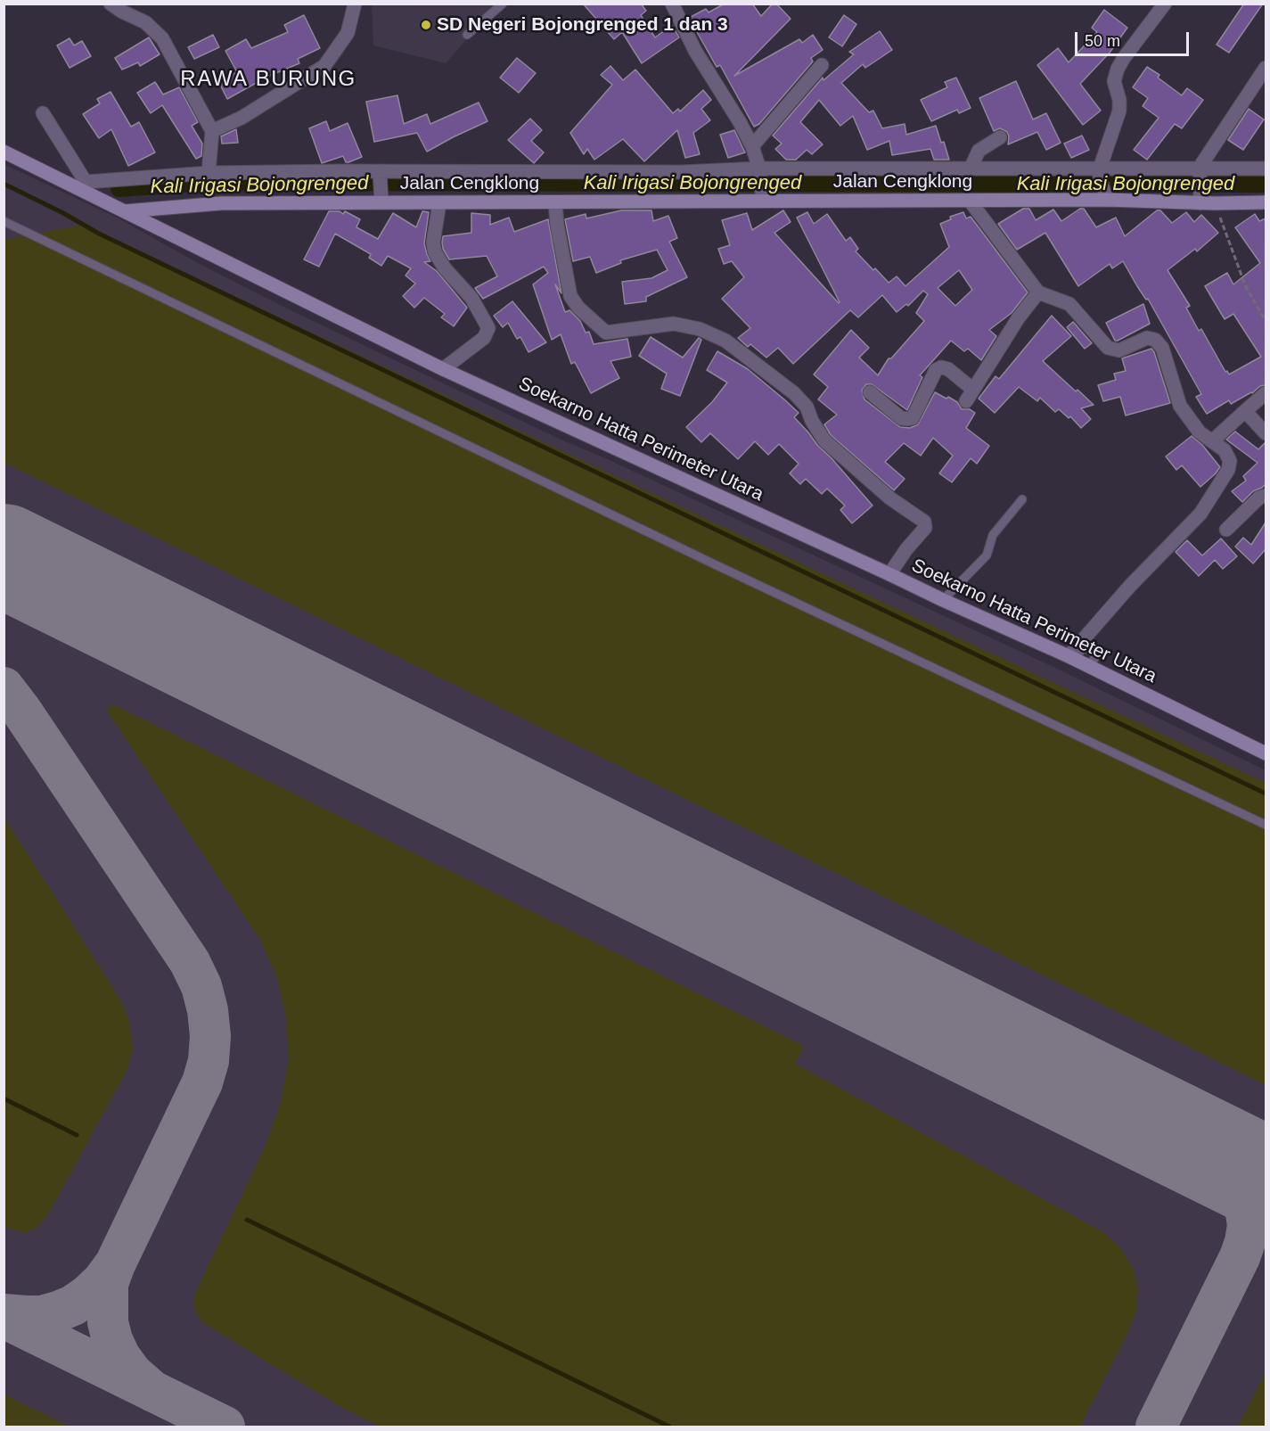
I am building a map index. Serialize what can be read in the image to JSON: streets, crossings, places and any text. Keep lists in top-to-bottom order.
{
  "streets": {
    "main road": ["Jalan Cengklong", "Soekarno Hatta Perimeter Utara"]
  },
  "crossings": [
    ["Jalan Cengklong", "Soekarno Hatta Perimeter Utara"]
  ],
  "districts": ["RAWA BURUNG"],
  "water": ["Kali Irigasi Bojongrenged"],
  "places": ["SD Negeri Bojongrenged 1 dan 3"],
  "scale_bar": "50 m"
}
